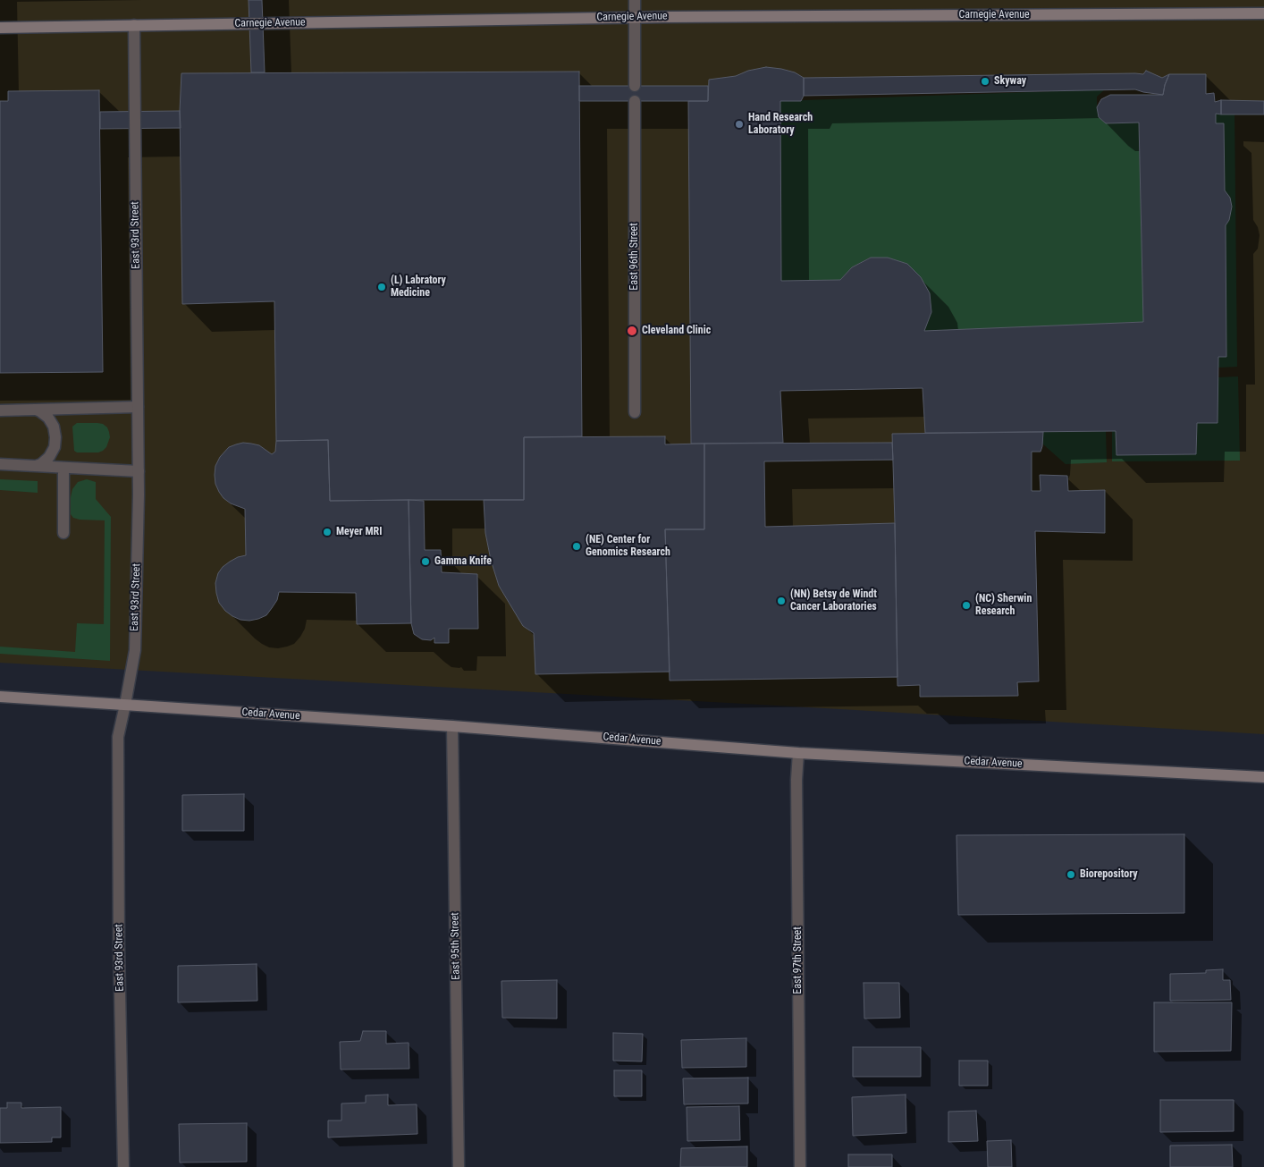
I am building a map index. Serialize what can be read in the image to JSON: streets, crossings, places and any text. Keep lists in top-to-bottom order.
{
  "streets": {
    "street": [
      "Carnegie Avenue",
      "East 93rd Street",
      "East 96th Street",
      "Cedar Avenue",
      "East 95th Street",
      "East 97th Street"
    ]
  },
  "crossings": [
    ["Carnegie Avenue", "East 93rd Street"],
    ["East 93rd Street", "Cedar Avenue"],
    ["Cedar Avenue", "East 95th Street"],
    ["Cedar Avenue", "East 97th Street"]
  ],
  "places": [
    "Skyway",
    "Hand Research Laboratory",
    "(L) Labratory Medicine",
    "Cleveland Clinic",
    "Meyer MRI",
    "(NE) Center for Genomics Research",
    "Gamma Knife",
    "(NN) Betsy de Windt Cancer Laboratories",
    "(NC) Sherwin Research",
    "Biorepository"
  ]
}
